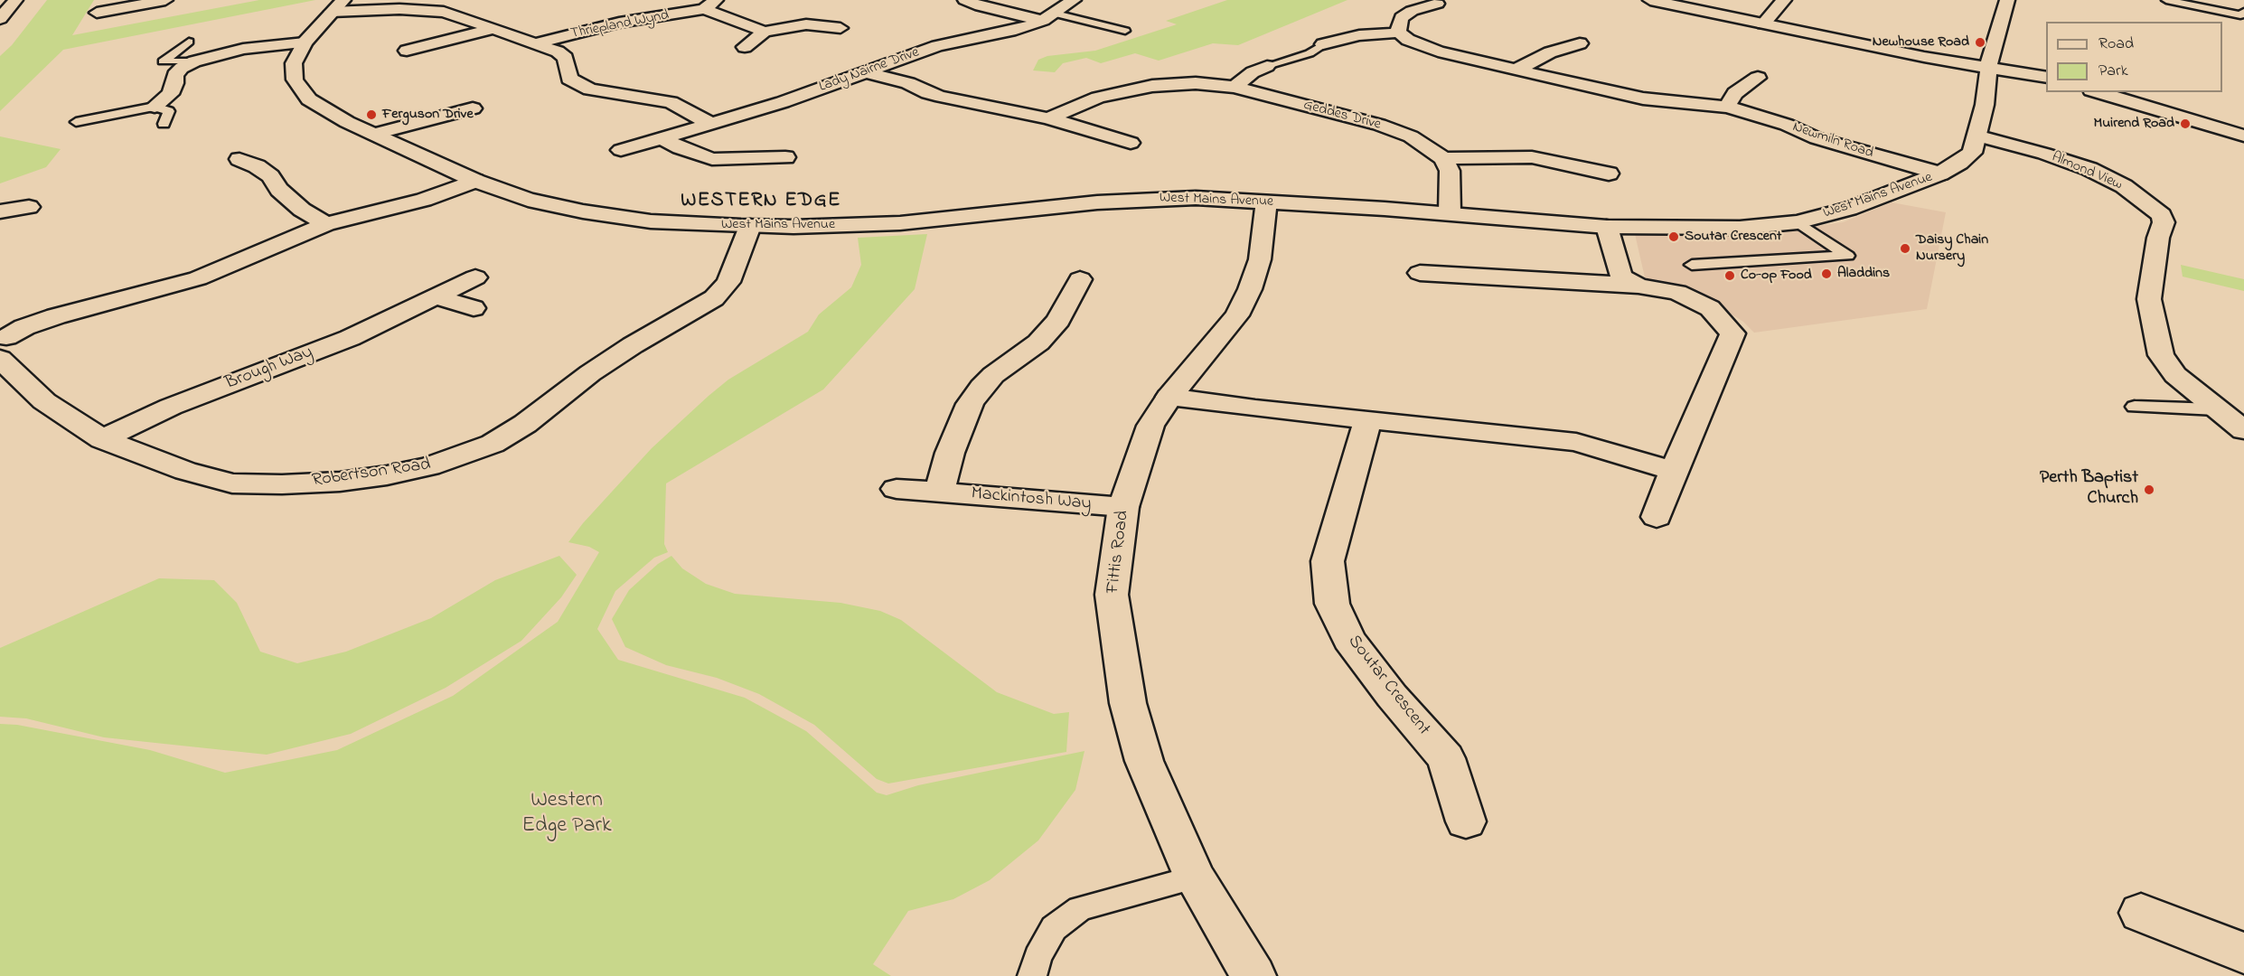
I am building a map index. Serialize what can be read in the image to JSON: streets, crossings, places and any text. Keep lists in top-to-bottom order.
{
  "streets": {
    "main road": [
      "Thriepland Wynd",
      "Lady Nairne Drive",
      "Geddes Drive",
      "Newmiln Road",
      "Almond View",
      "West Mains Avenue",
      "Brough Way",
      "Robertson Road",
      "Mackintosh Way",
      "Fittis Road",
      "Soutar Crescent"
    ]
  },
  "crossings": [
    ["Newmiln Road", "West Mains Avenue"],
    ["Almond View", "West Mains Avenue"],
    ["West Mains Avenue", "Robertson Road"],
    ["West Mains Avenue", "Fittis Road"],
    ["Brough Way", "Robertson Road"],
    ["Mackintosh Way", "Fittis Road"]
  ],
  "districts": ["WESTERN EDGE"],
  "parks": ["Western Edge Park"],
  "places": [
    "Newhouse Road",
    "Ferguson Drive",
    "Muirend Road",
    "Soutar Crescent",
    "Daisy Chain Nursery",
    "Aladdins",
    "Co-op Food",
    "Perth Baptist Church"
  ],
  "legend": ["Road", "Park"]
}
